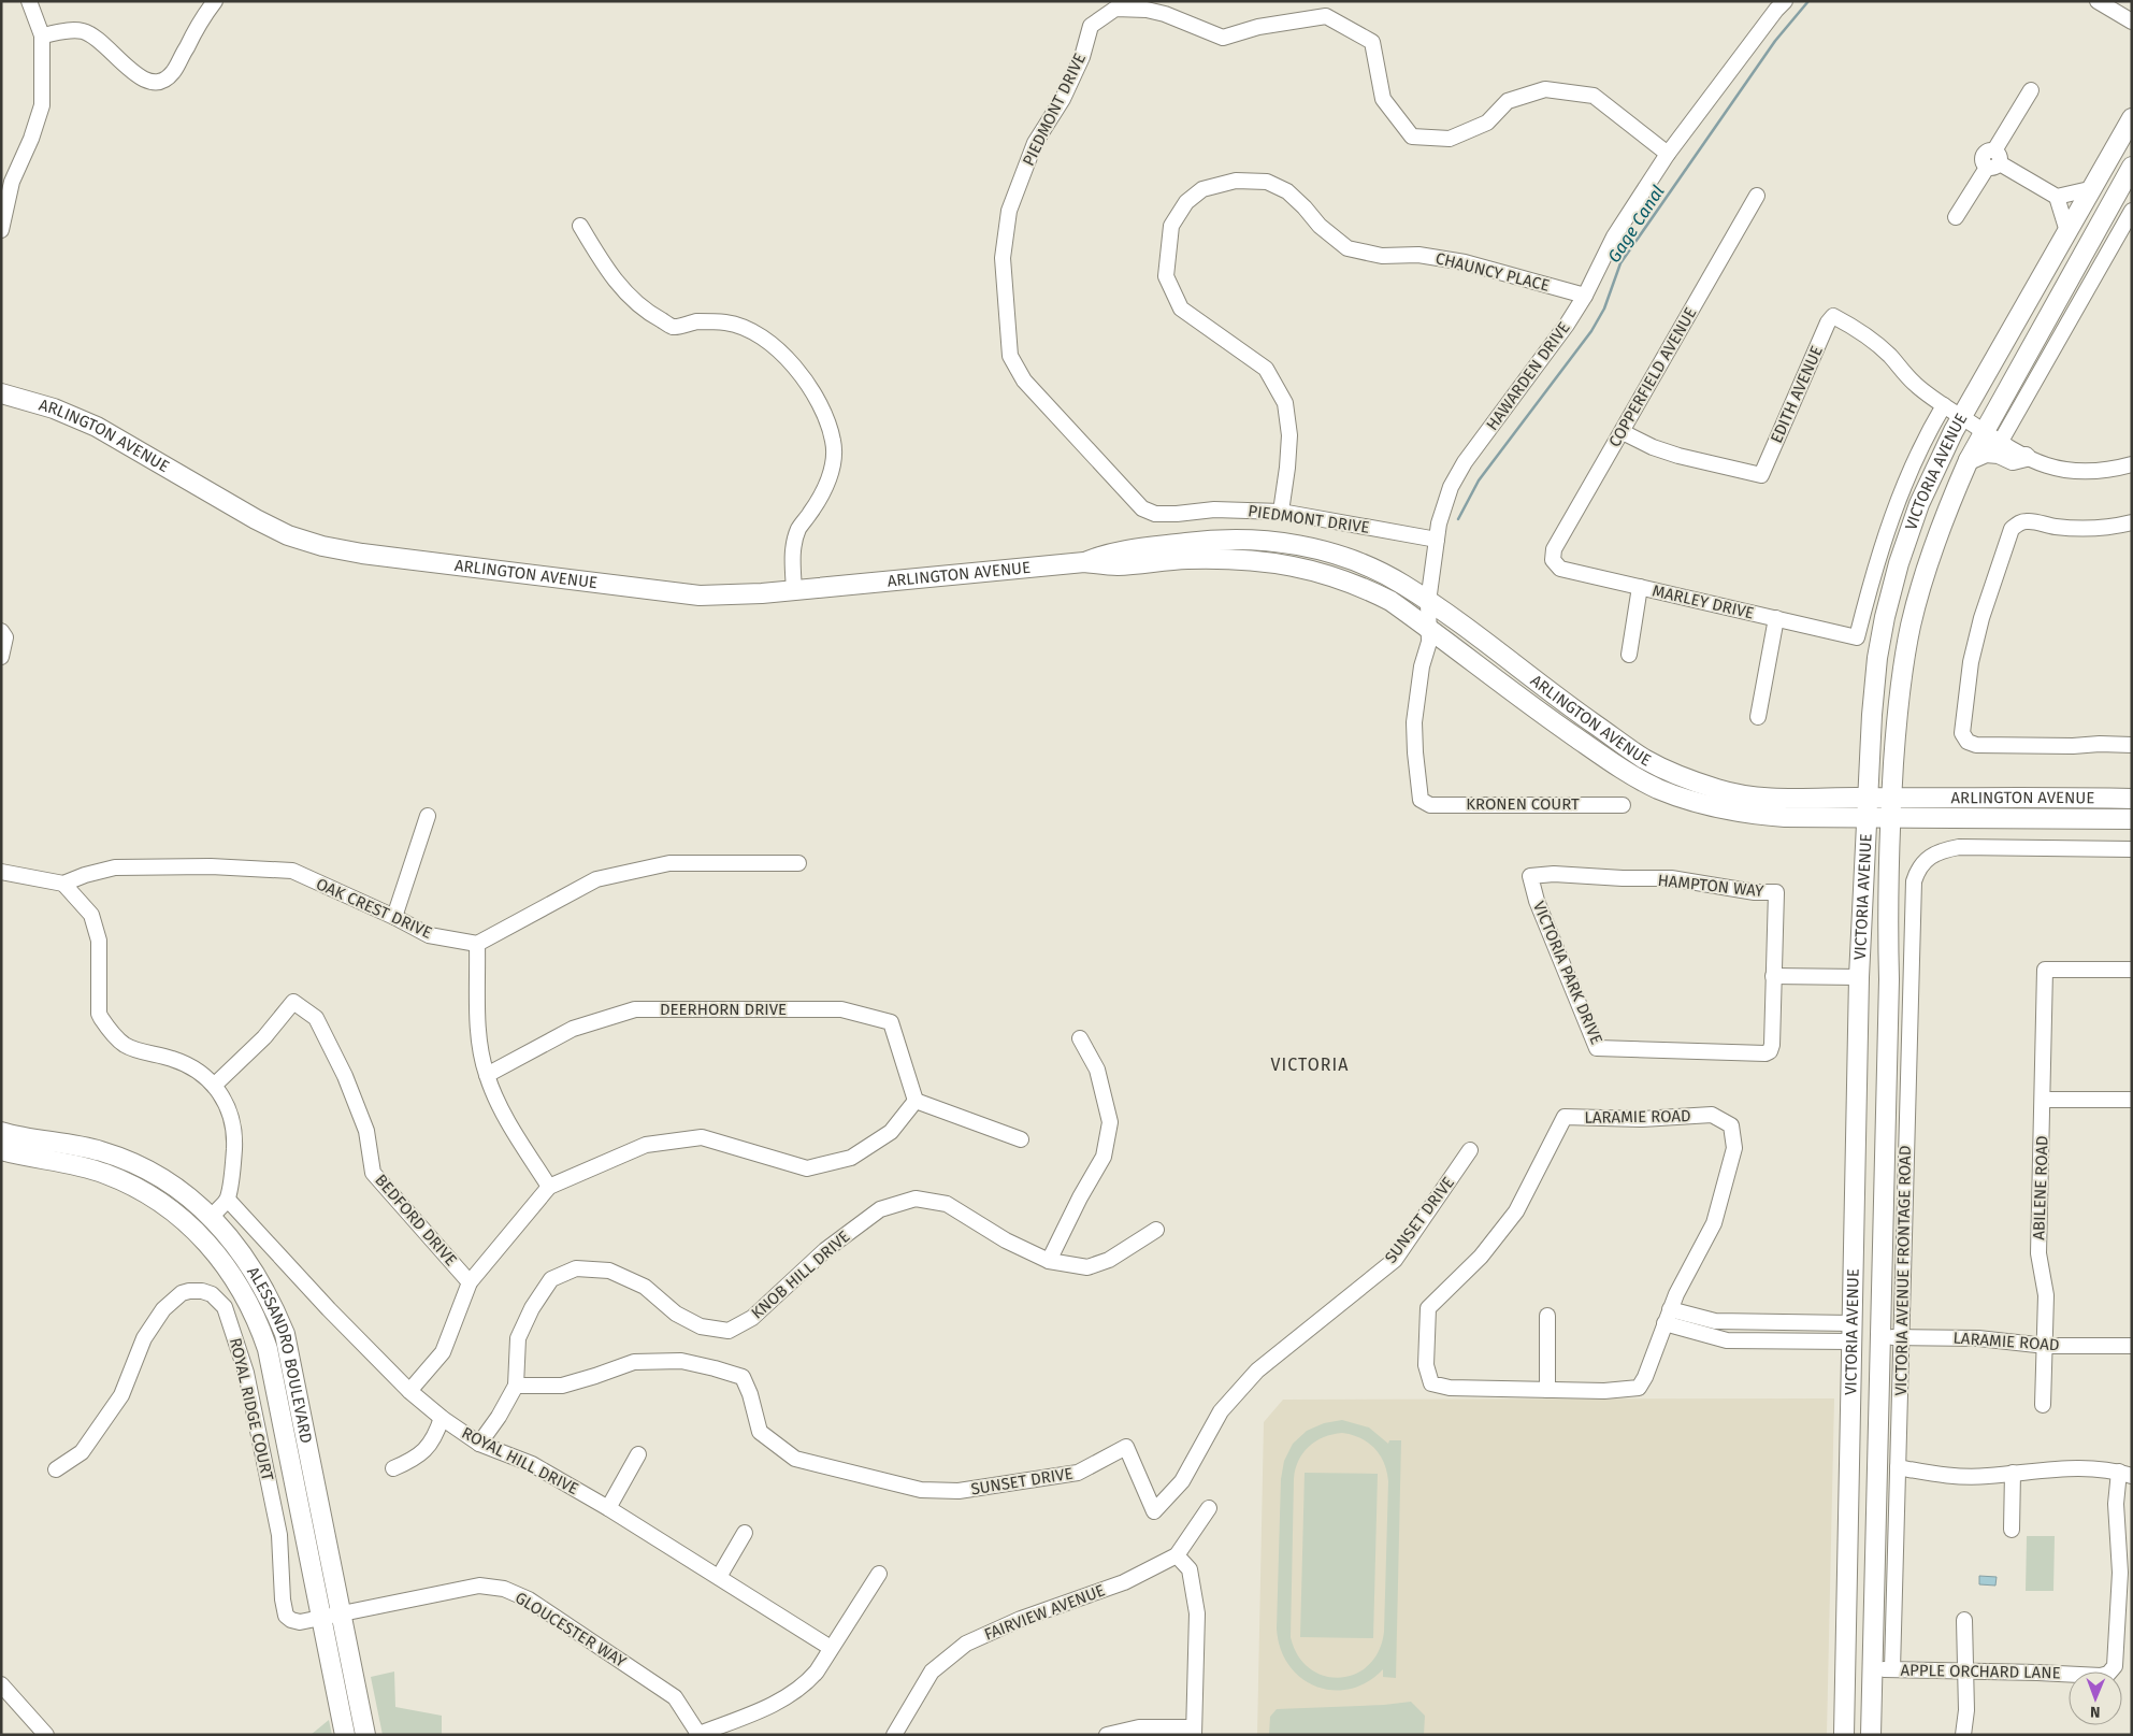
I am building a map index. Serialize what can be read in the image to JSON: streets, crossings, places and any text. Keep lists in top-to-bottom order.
{
  "streets": {
    "main road": ["ARLINGTON AVENUE", "VICTORIA AVENUE", "ALESSANDRO BOULEVARD"],
    "street": [
      "PIEDMONT DRIVE",
      "CHAUNCY PLACE",
      "HAWARDEN DRIVE",
      "COPPERFIELD AVENUE",
      "EDITH AVENUE",
      "MARLEY DRIVE",
      "KRONEN COURT",
      "HAMPTON WAY",
      "OAK CREST DRIVE",
      "VICTORIA PARK DRIVE",
      "DEERHORN DRIVE",
      "LARAMIE ROAD",
      "ABILENE ROAD",
      "BEDFORD DRIVE",
      "SUNSET DRIVE",
      "VICTORIA AVENUE FRONTAGE ROAD",
      "KNOB HILL DRIVE",
      "ROYAL RIDGE COURT",
      "ROYAL HILL DRIVE",
      "FAIRVIEW AVENUE",
      "GLOUCESTER WAY",
      "APPLE ORCHARD LANE"
    ]
  },
  "crossings": [
    ["PIEDMONT DRIVE", "CHAUNCY PLACE"],
    ["PIEDMONT DRIVE", "HAWARDEN DRIVE"],
    ["CHAUNCY PLACE", "HAWARDEN DRIVE"],
    ["HAWARDEN DRIVE", "ARLINGTON AVENUE"],
    ["HAWARDEN DRIVE", "KRONEN COURT"],
    ["COPPERFIELD AVENUE", "EDITH AVENUE"],
    ["COPPERFIELD AVENUE", "MARLEY DRIVE"],
    ["EDITH AVENUE", "MARLEY DRIVE"],
    ["ARLINGTON AVENUE", "VICTORIA AVENUE"],
    ["VICTORIA AVENUE", "LARAMIE ROAD"],
    ["VICTORIA AVENUE", "APPLE ORCHARD LANE"],
    ["HAMPTON WAY", "VICTORIA PARK DRIVE"],
    ["LARAMIE ROAD", "ABILENE ROAD"],
    ["LARAMIE ROAD", "VICTORIA AVENUE FRONTAGE ROAD"],
    ["SUNSET DRIVE", "KNOB HILL DRIVE"],
    ["VICTORIA AVENUE FRONTAGE ROAD", "APPLE ORCHARD LANE"],
    ["ALESSANDRO BOULEVARD", "ROYAL RIDGE COURT"],
    ["ALESSANDRO BOULEVARD", "GLOUCESTER WAY"],
    ["ROYAL RIDGE COURT", "GLOUCESTER WAY"]
  ],
  "districts": ["VICTORIA"],
  "water": ["Gage Canal"],
  "north": "bottom"
}
